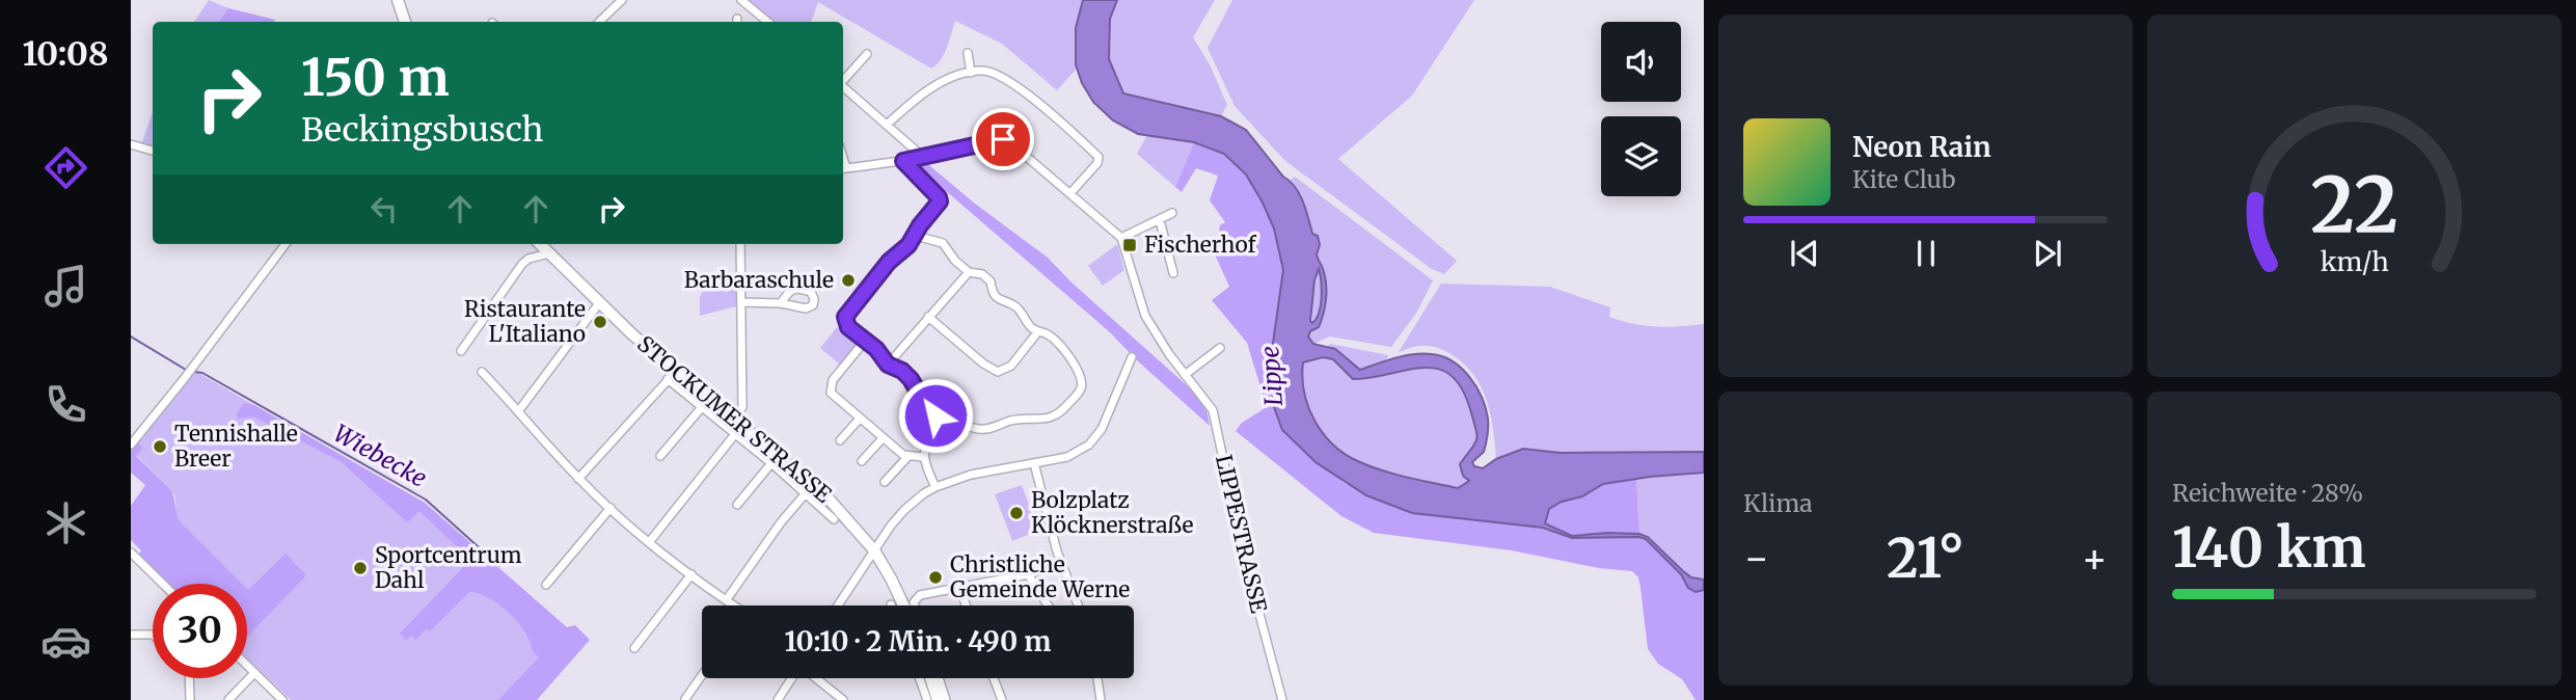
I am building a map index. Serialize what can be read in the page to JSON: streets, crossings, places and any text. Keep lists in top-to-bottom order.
{
  "streets": {
    "main road": ["STOCKUMER STRASSE"],
    "street": ["LIPPESTRASSE"]
  },
  "water": ["Lippe", "Wiebecke"],
  "places": {
    "transit": ["Fischerhof"],
    "other": [
      "Barbaraschule",
      "Ristaurante L'Italiano",
      "Tennishalle Breer",
      "Bolzplatz Klöcknerstraße",
      "Sportcentrum Dahl",
      "Christliche Gemeinde Werne"
    ]
  },
  "page": {
    "tabs": "10:08",
    "turn": ["150 m", "Beckingsbusch"],
    "song": ["Neon Rain", "Kite Club"],
    "tile": [
      "Klima",
      ["Reichweite · 28%", "140 km"]
    ],
    "heat": ["−", "21°", "+"],
    "limit": "30",
    "trip": "10:10 · 2 Min. · 490 m",
    "gauge": ["22", "km/h"]
  }
}
